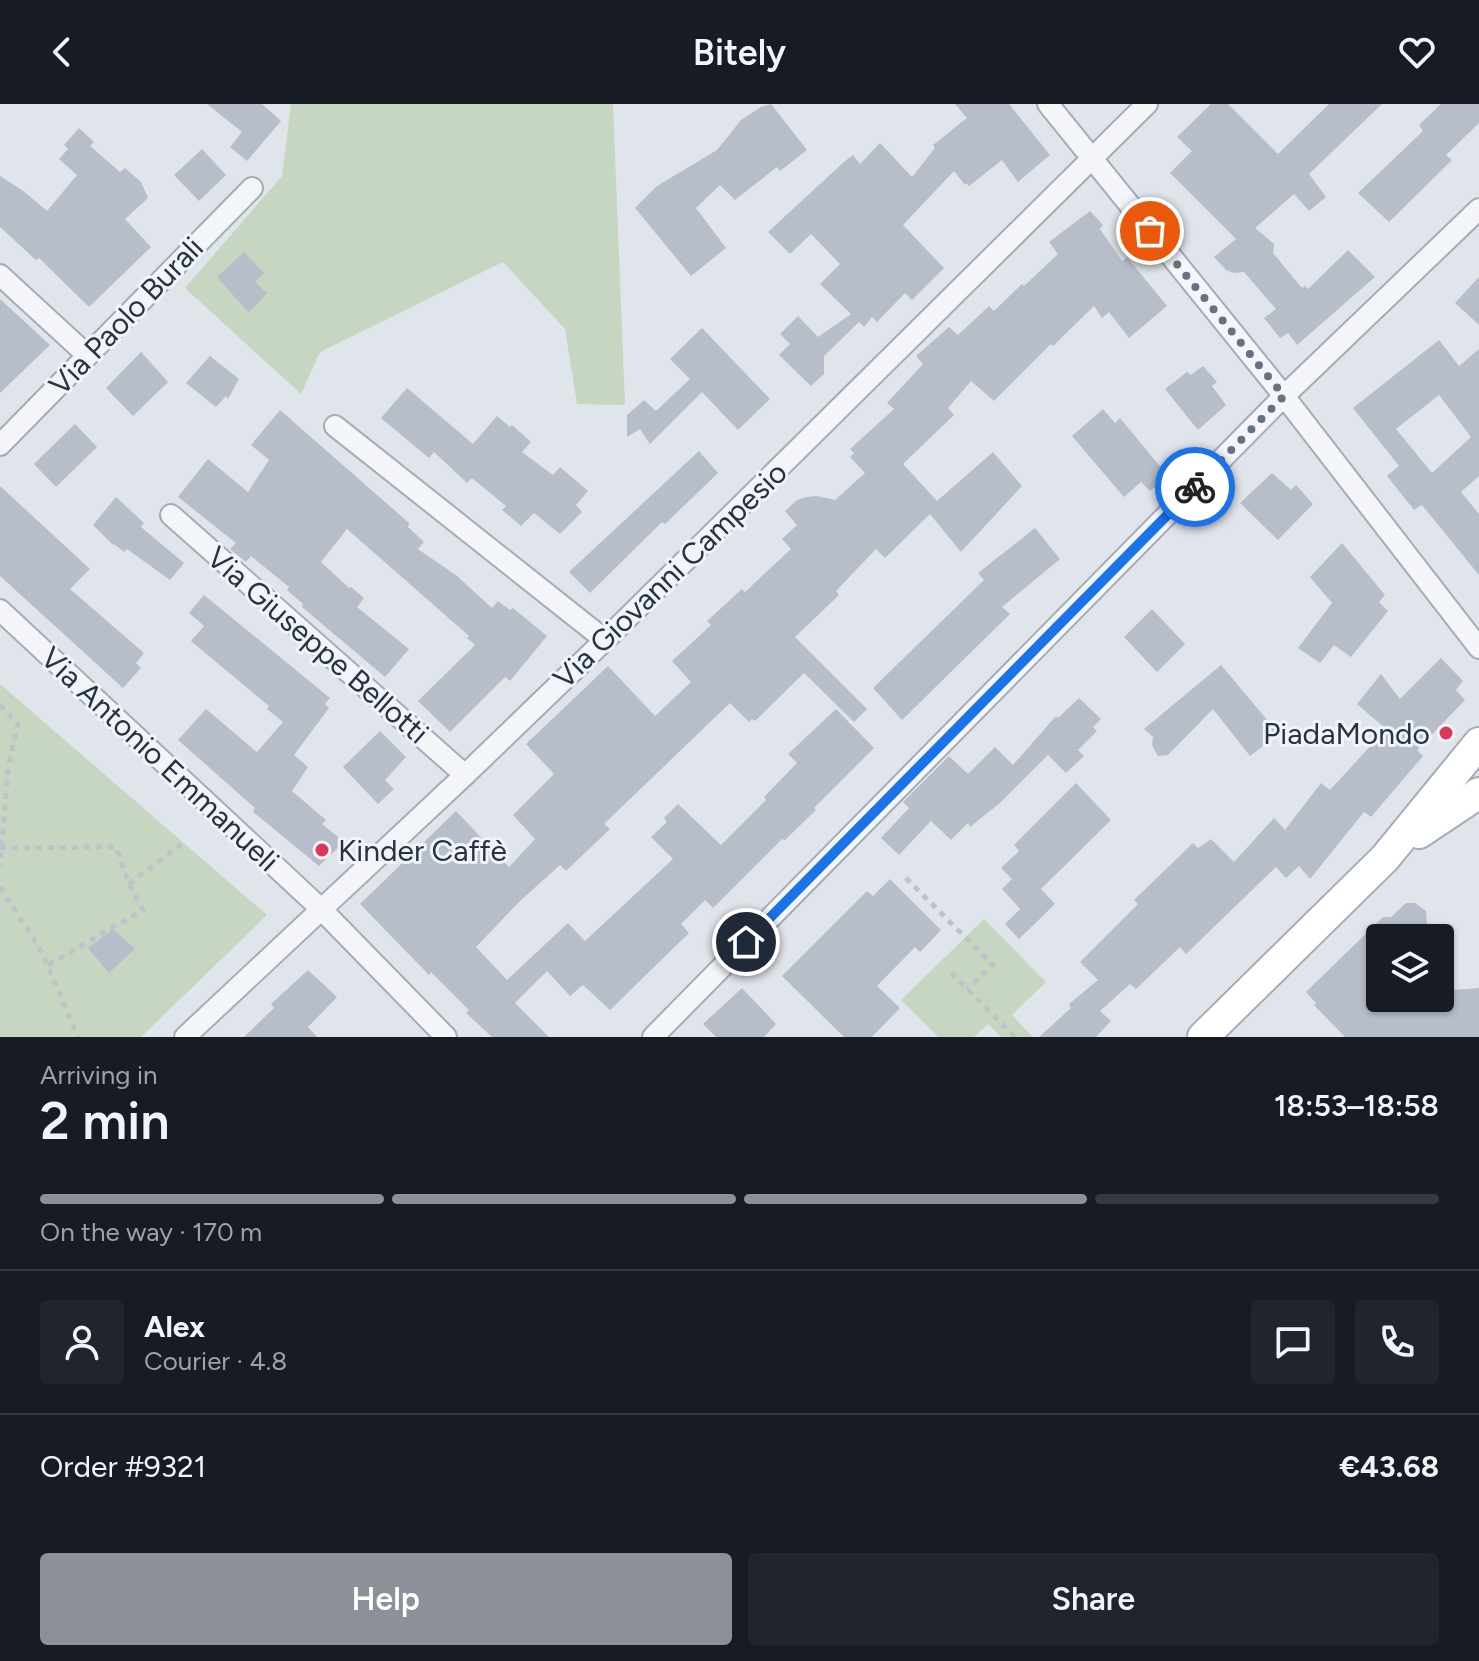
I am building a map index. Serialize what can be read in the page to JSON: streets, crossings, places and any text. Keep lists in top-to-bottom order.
{
  "streets": {
    "street": [
      "Via Paolo Burali",
      "Via Giovanni Campesio",
      "Via Giuseppe Bellotti",
      "Via Antonio Emmanueli"
    ]
  },
  "crossings": [
    ["Via Giovanni Campesio", "Via Giuseppe Bellotti"],
    ["Via Giovanni Campesio", "Via Antonio Emmanueli"]
  ],
  "places": ["PiadaMondo", "Kinder Caffè"],
  "page": {
    "header": "Bitely",
    "heading": ["2 min", "Arriving in", "18:53–18:58"],
    "panel": [
      "Alex",
      "Courier · 4.8",
      "Order #9321",
      "€43.68"
    ],
    "bar": "On the way · 170 m",
    "buttons": ["Help", "Share"]
  }
}
